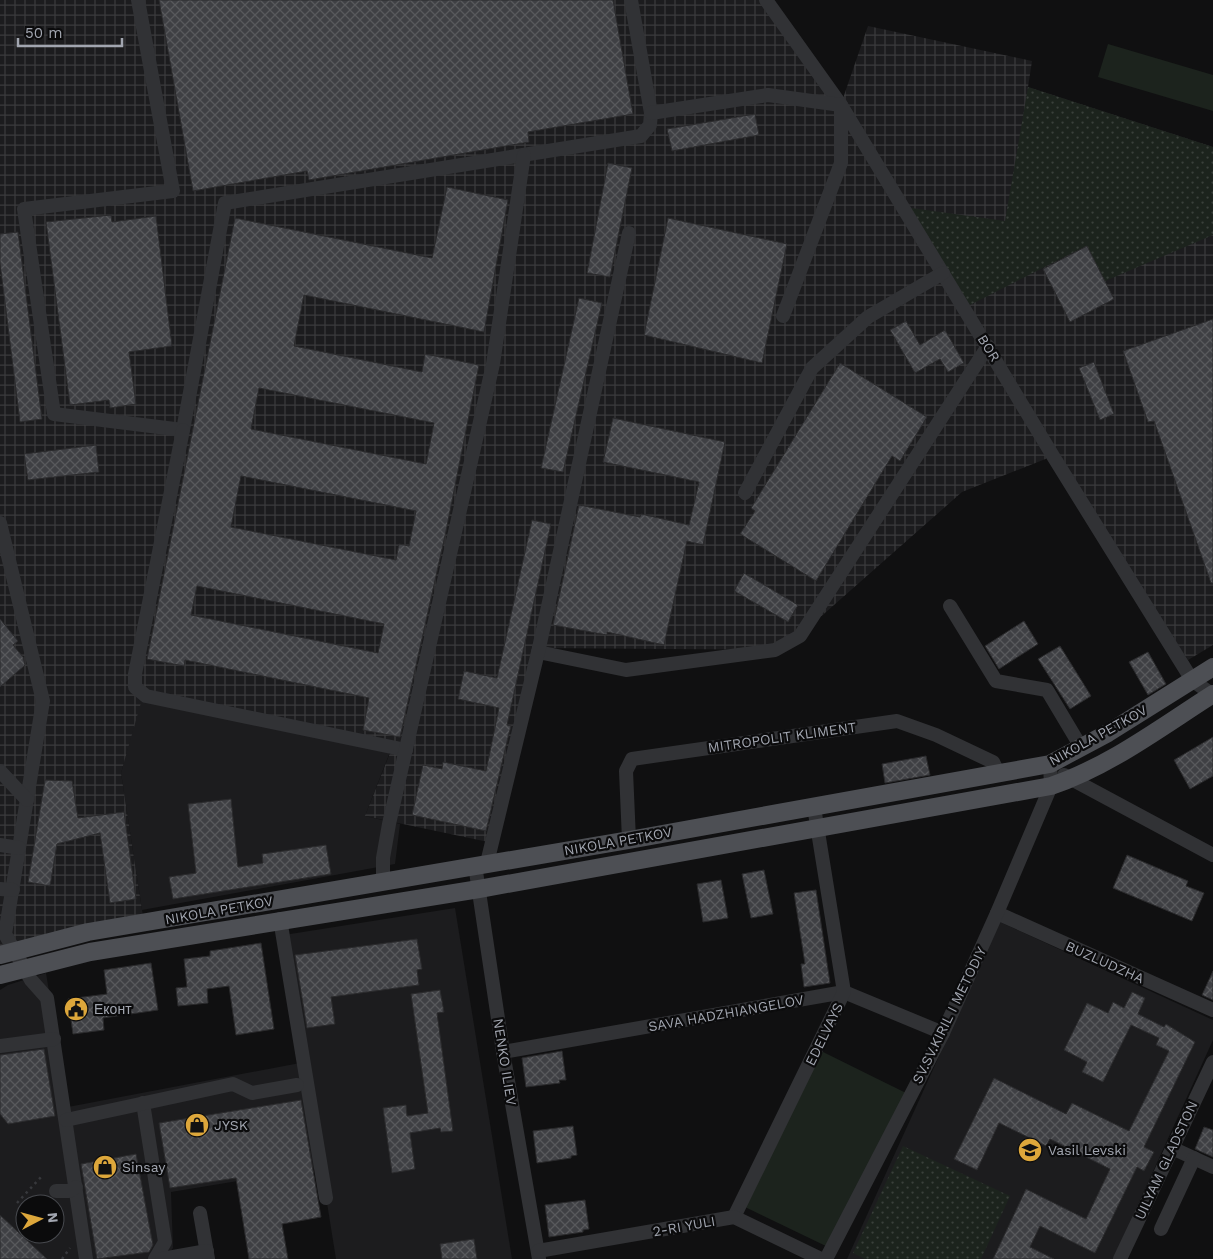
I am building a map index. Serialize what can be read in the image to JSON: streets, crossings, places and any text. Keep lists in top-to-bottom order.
{
  "streets": {
    "main road": ["NIKOLA PETKOV"],
    "street": [
      "BOR",
      "MITROPOLIT KLIMENT",
      "BUZLUDZHA",
      "SAVA HADZHIANGELOV",
      "SV.SV.KIRIL I METODIY",
      "EDELVAYS",
      "NENKO ILIEV",
      "UILYAM GLADSTON",
      "2-RI YULI"
    ]
  },
  "crossings": [
    ["BOR", "NIKOLA PETKOV"],
    ["NIKOLA PETKOV", "MITROPOLIT KLIMENT"],
    ["NIKOLA PETKOV", "SV.SV.KIRIL I METODIY"],
    ["NIKOLA PETKOV", "EDELVAYS"],
    ["NIKOLA PETKOV", "NENKO ILIEV"],
    ["BUZLUDZHA", "SV.SV.KIRIL I METODIY"],
    ["SAVA HADZHIANGELOV", "EDELVAYS"],
    ["SAVA HADZHIANGELOV", "NENKO ILIEV"],
    ["EDELVAYS", "2-RI YULI"],
    ["NENKO ILIEV", "2-RI YULI"]
  ],
  "places": {
    "public building": ["Еконт"],
    "shop": ["JYSK", "Sinsay"],
    "school or university": ["Vasil Levski"]
  },
  "scale_bar": "50 m",
  "north": "right"
}
